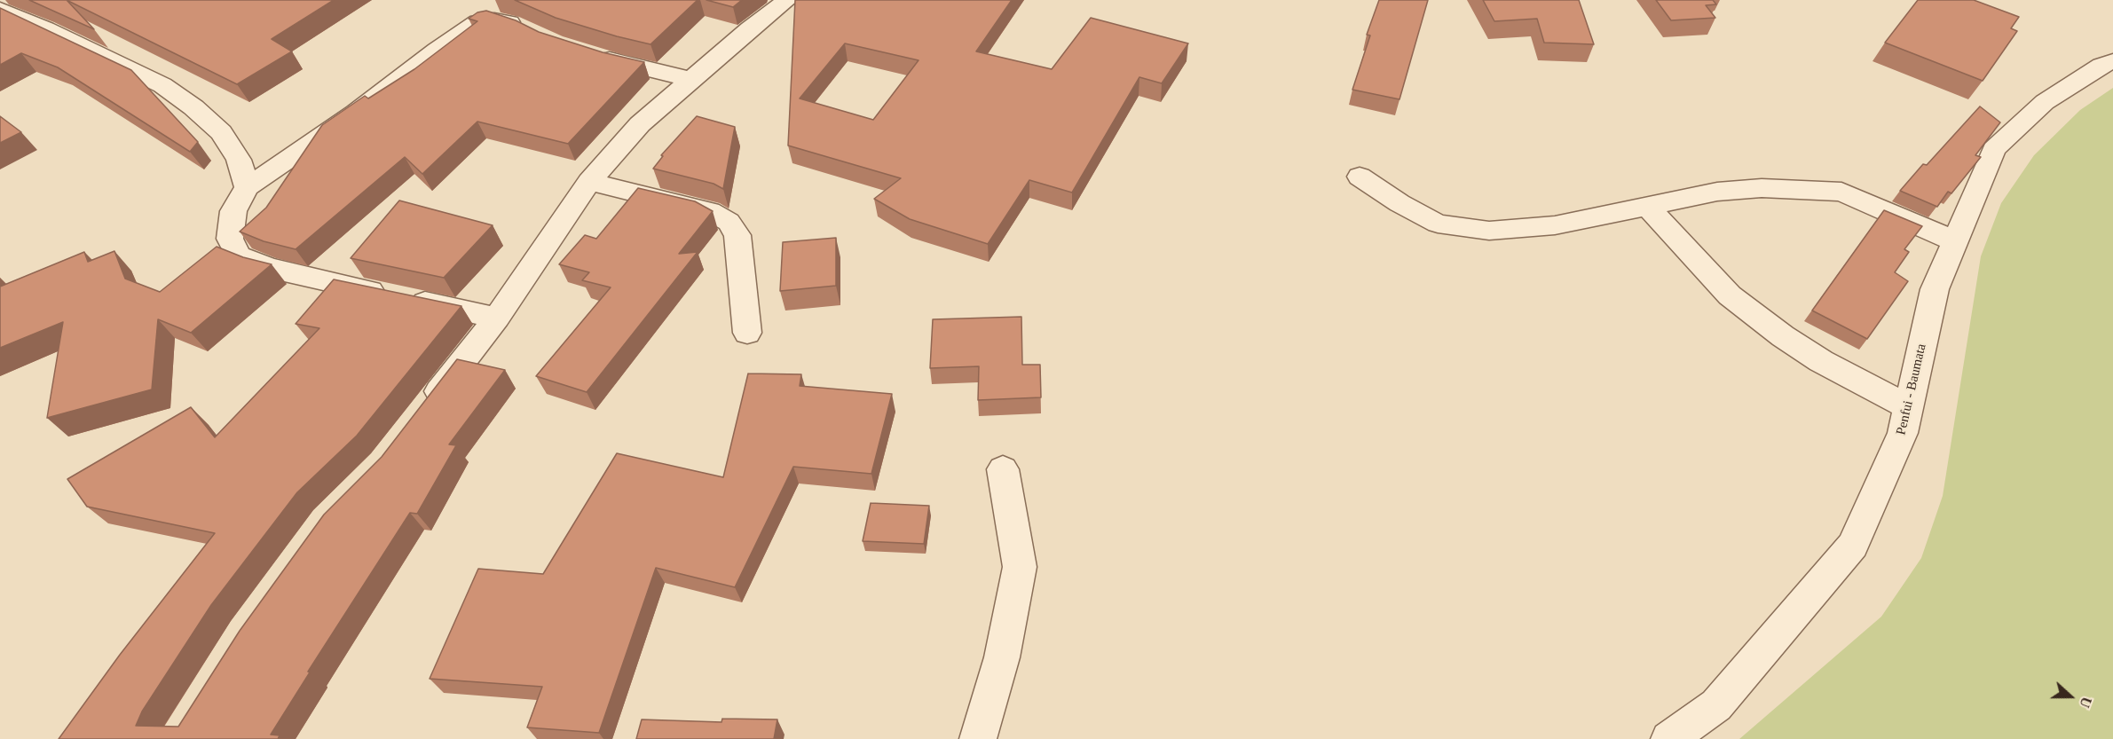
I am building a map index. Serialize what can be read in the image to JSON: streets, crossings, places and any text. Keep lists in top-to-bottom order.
{
  "streets": {
    "street": ["Penfui - Baumata"]
  },
  "north": "right"
}
